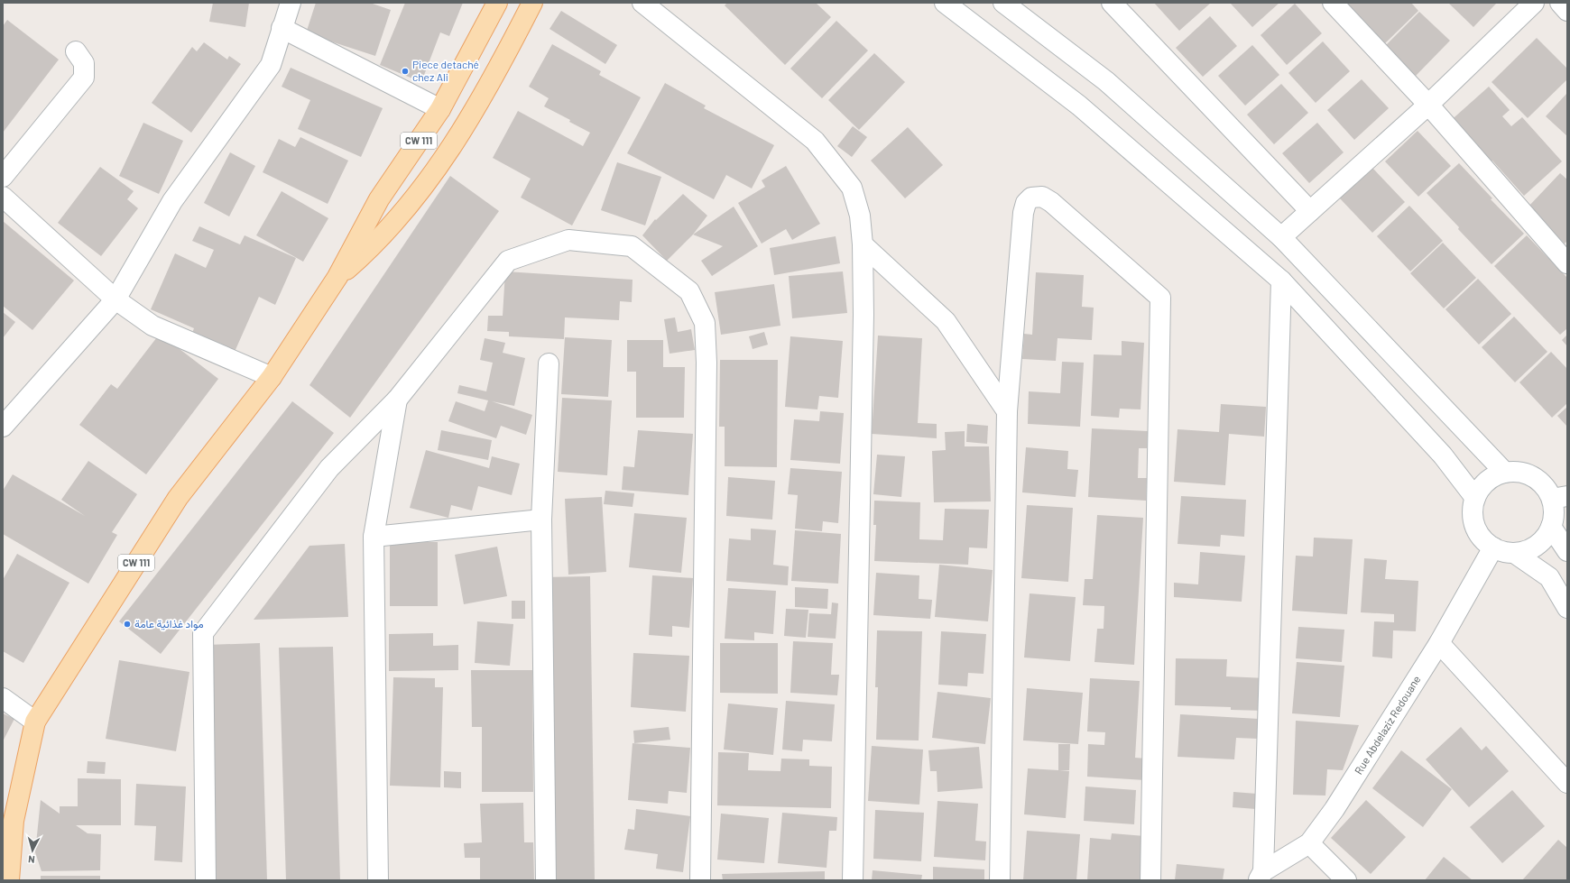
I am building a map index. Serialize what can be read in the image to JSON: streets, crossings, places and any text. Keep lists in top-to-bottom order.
{
  "streets": {
    "main road": ["CW 111"],
    "street": ["Rue Abdelaziz Redouane"]
  },
  "places": ["Piece detaché chez Ali", "مواد غذائية عامة"],
  "north": "bottom"
}
